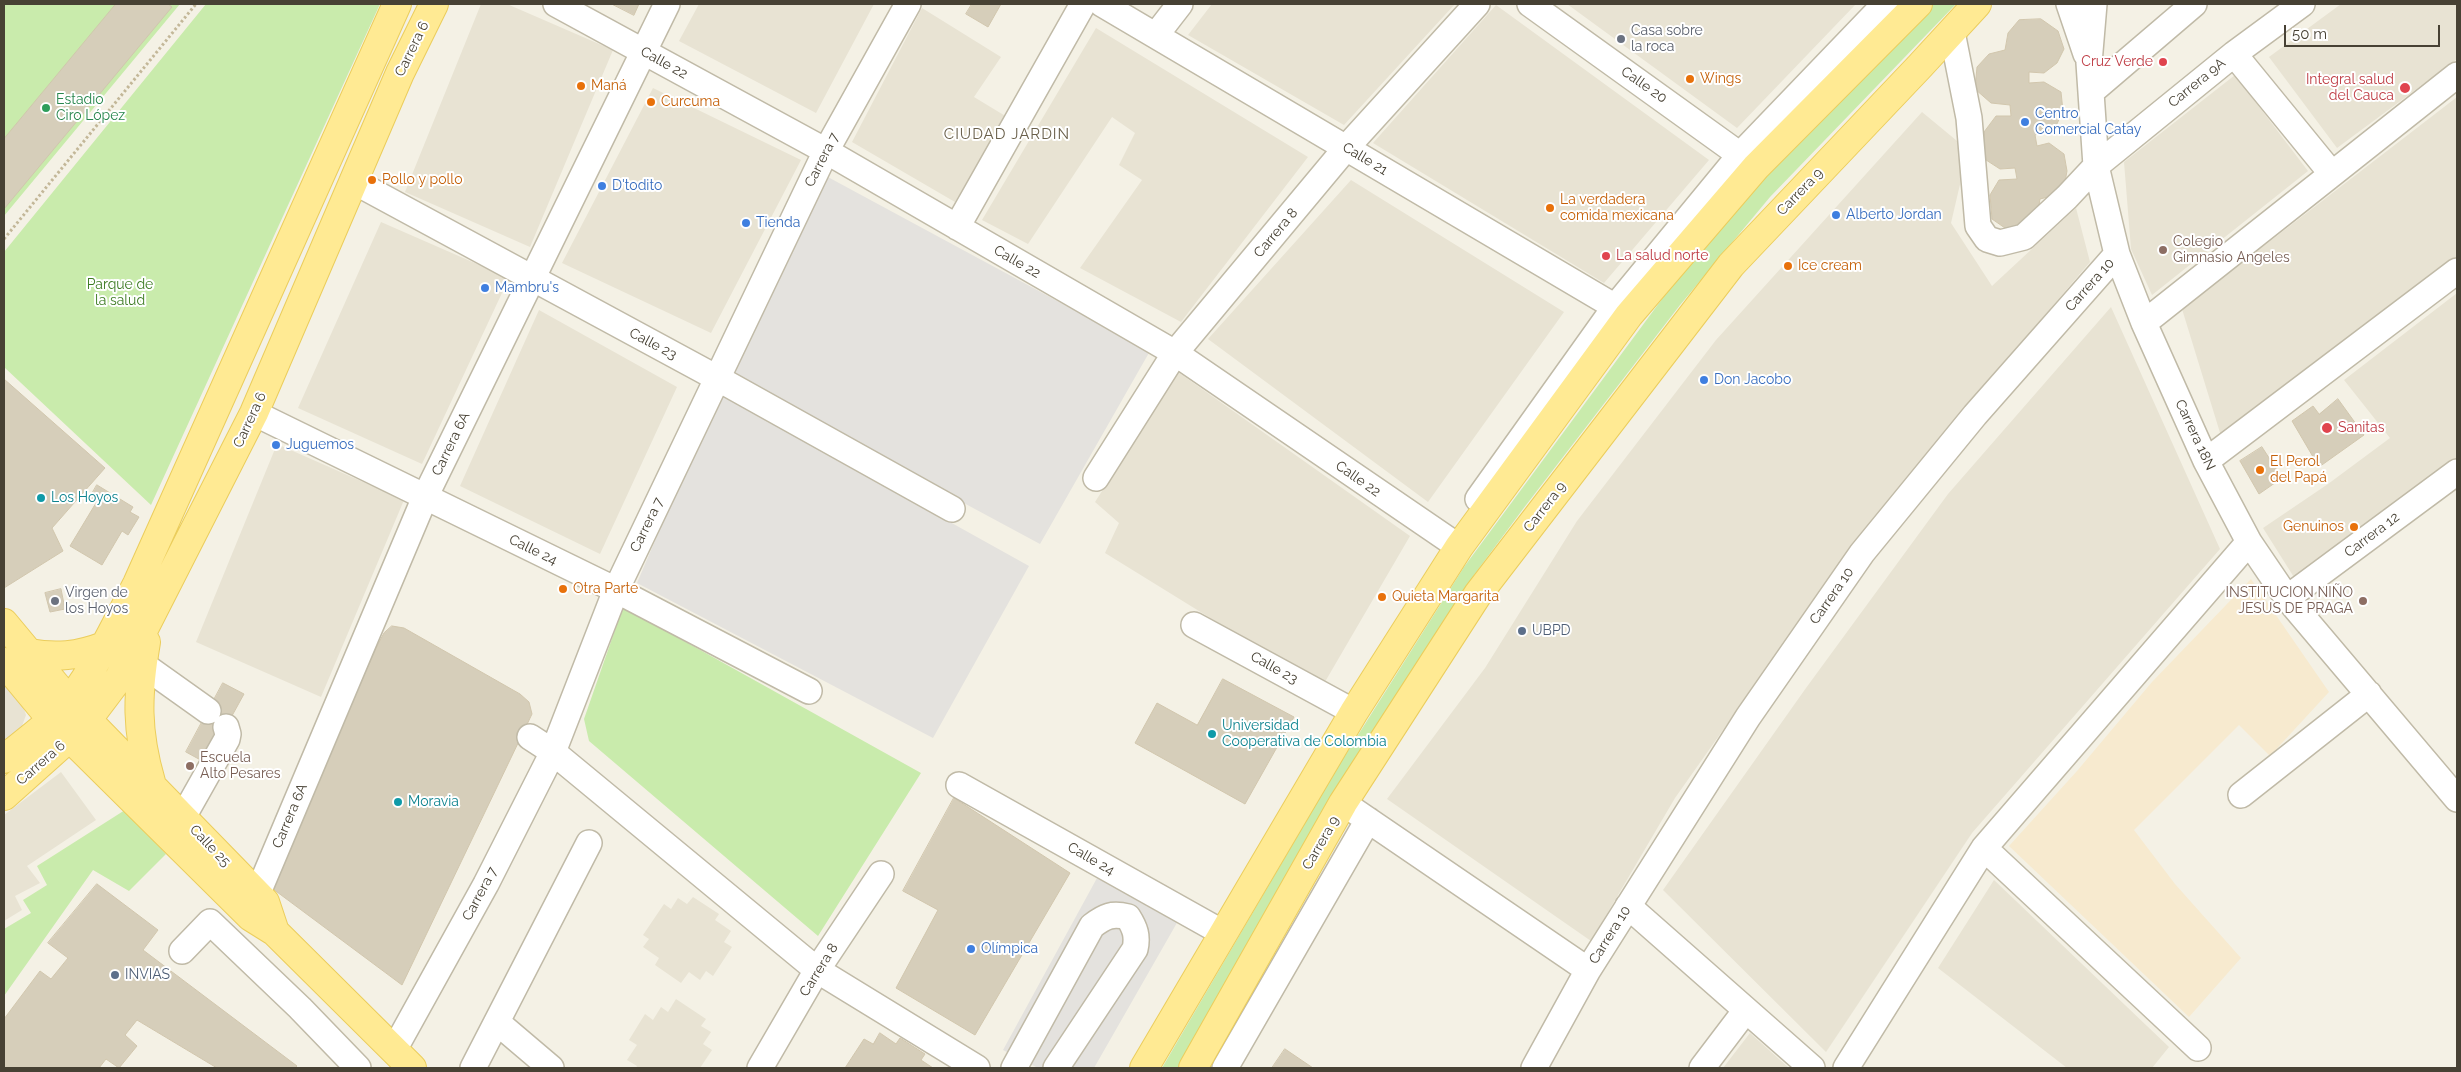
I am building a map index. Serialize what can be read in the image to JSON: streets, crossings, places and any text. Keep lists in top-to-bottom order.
{
  "streets": {
    "main road": ["Carrera 6", "Carrera 9", "Calle 25"],
    "street": [
      "Calle 22",
      "Carrera 9A",
      "Calle 20",
      "Calle 21",
      "Carrera 7",
      "Carrera 8",
      "Carrera 10",
      "Calle 23",
      "Carrera 18N",
      "Carrera 6A",
      "Carrera 12",
      "Calle 24"
    ]
  },
  "crossings": [
    ["Carrera 6", "Calle 23"],
    ["Carrera 6", "Calle 24"],
    ["Carrera 6", "Calle 25"],
    ["Calle 22", "Carrera 7"],
    ["Calle 22", "Carrera 8"],
    ["Calle 22", "Carrera 6A"],
    ["Carrera 9A", "Carrera 9"],
    ["Carrera 9A", "Carrera 18N"],
    ["Calle 21", "Carrera 8"],
    ["Carrera 7", "Calle 23"],
    ["Carrera 7", "Calle 24"],
    ["Carrera 7", "Calle 25"],
    ["Carrera 9", "Carrera 10"],
    ["Carrera 10", "Carrera 18N"],
    ["Calle 23", "Carrera 6A"],
    ["Carrera 18N", "Carrera 12"],
    ["Carrera 6A", "Calle 24"],
    ["Carrera 6A", "Calle 25"]
  ],
  "districts": ["CIUDAD JARDIN"],
  "parks": ["Parque de la salud"],
  "places": [
    "Casa sobre la roca",
    "Cruz Verde",
    "Wings",
    "Maná",
    "Integral salud del Cauca",
    "Curcuma",
    "Estadio Ciro López",
    "Centro Comercial Catay",
    "Pollo y pollo",
    "D'todito",
    "La verdadera comida mexicana",
    "Alberto Jordan",
    "Tienda",
    "Colegio Gimnasio Angeles",
    "La salud norte",
    "Ice cream",
    "Mambru's",
    "Don Jacobo",
    "Sanitas",
    "Juguemos",
    "El Perol del Papá",
    "Los Hoyos",
    "Genuinos",
    "Otra Parte",
    "Quieta Margarita",
    "Virgen de los Hoyos",
    "INSTITUCION NIÑO JESUS DE PRAGA",
    "UBPD",
    "Universidad Cooperativa de Colombia",
    "Escuela Alto Pesares",
    "Moravia",
    "Olímpica",
    "INVIAS"
  ],
  "scale_bar": "50 m"
}
